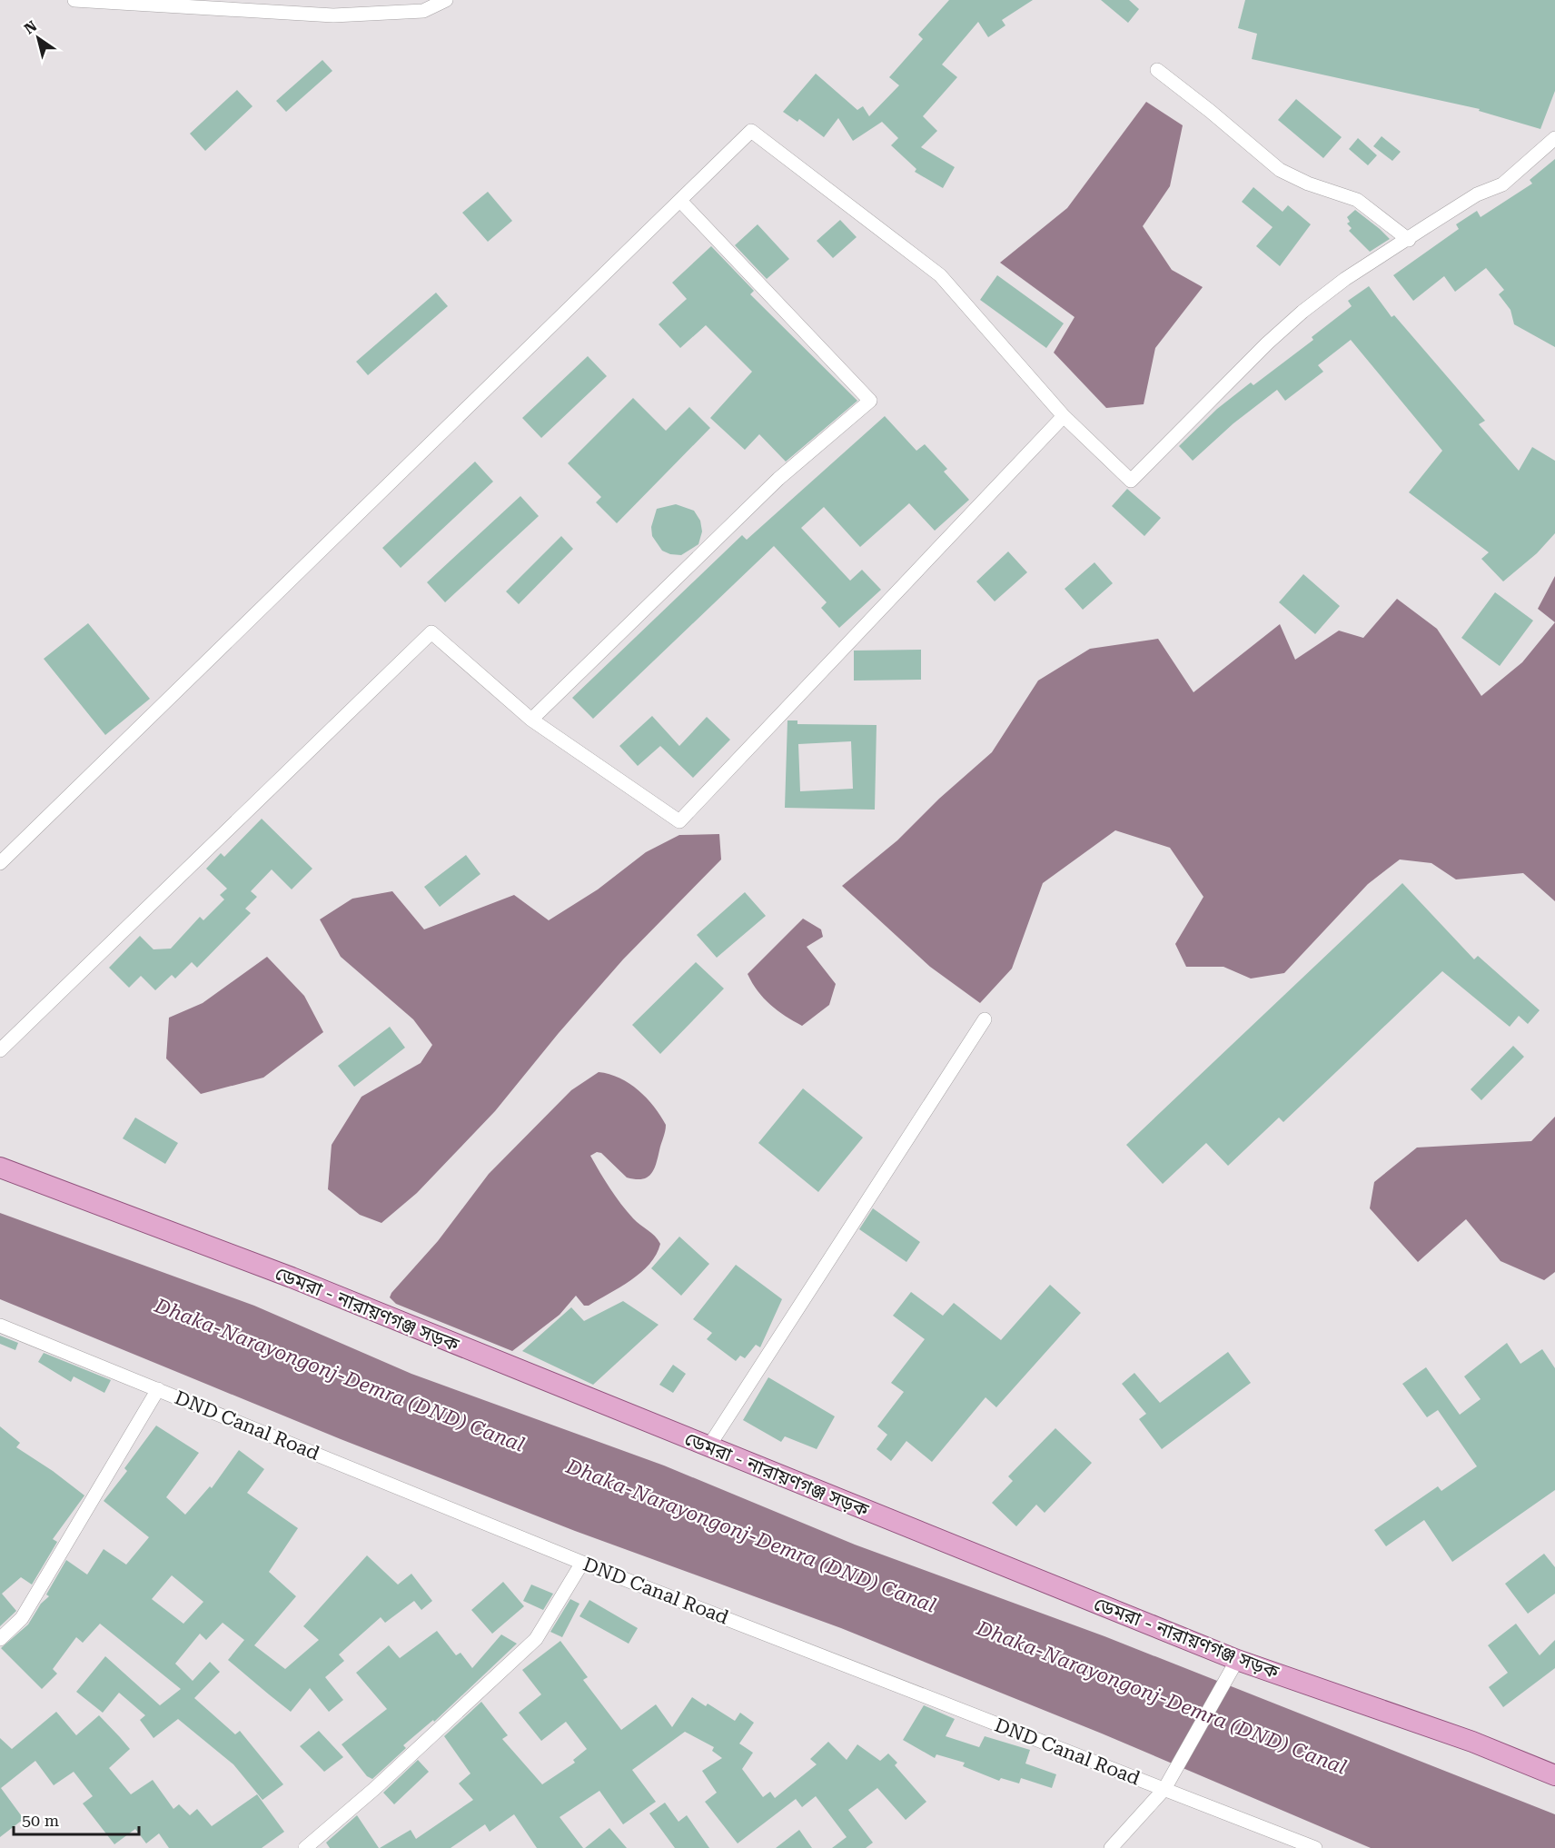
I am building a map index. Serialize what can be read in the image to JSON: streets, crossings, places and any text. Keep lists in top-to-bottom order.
{
  "streets": {
    "main road": ["ডেমরা - নারায়ণগঞ্জ সড়ক"],
    "street": ["DND Canal Road"]
  },
  "water": ["Dhaka-Narayongonj-Demra (DND) Canal"],
  "scale_bar": "50 m",
  "north": "top left"
}
